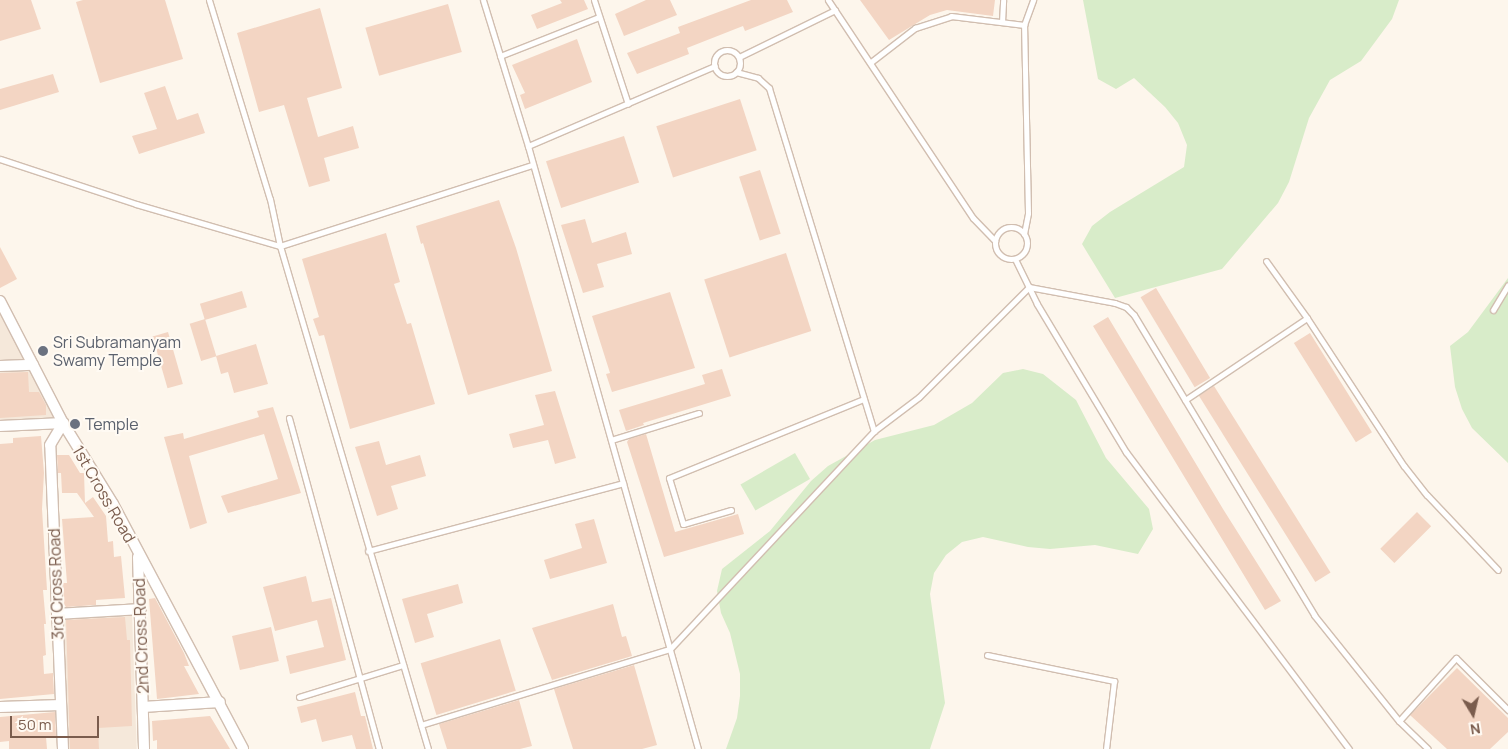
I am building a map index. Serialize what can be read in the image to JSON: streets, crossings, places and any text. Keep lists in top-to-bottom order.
{
  "streets": {
    "street": ["1st Cross Road", "3rd Cross Road", "2nd Cross Road"]
  },
  "crossings": [
    ["1st Cross Road", "3rd Cross Road"],
    ["1st Cross Road", "2nd Cross Road"]
  ],
  "places": ["Sri Subramanyam Swamy Temple", "Temple"],
  "scale_bar": "50 m",
  "north": "bottom"
}
